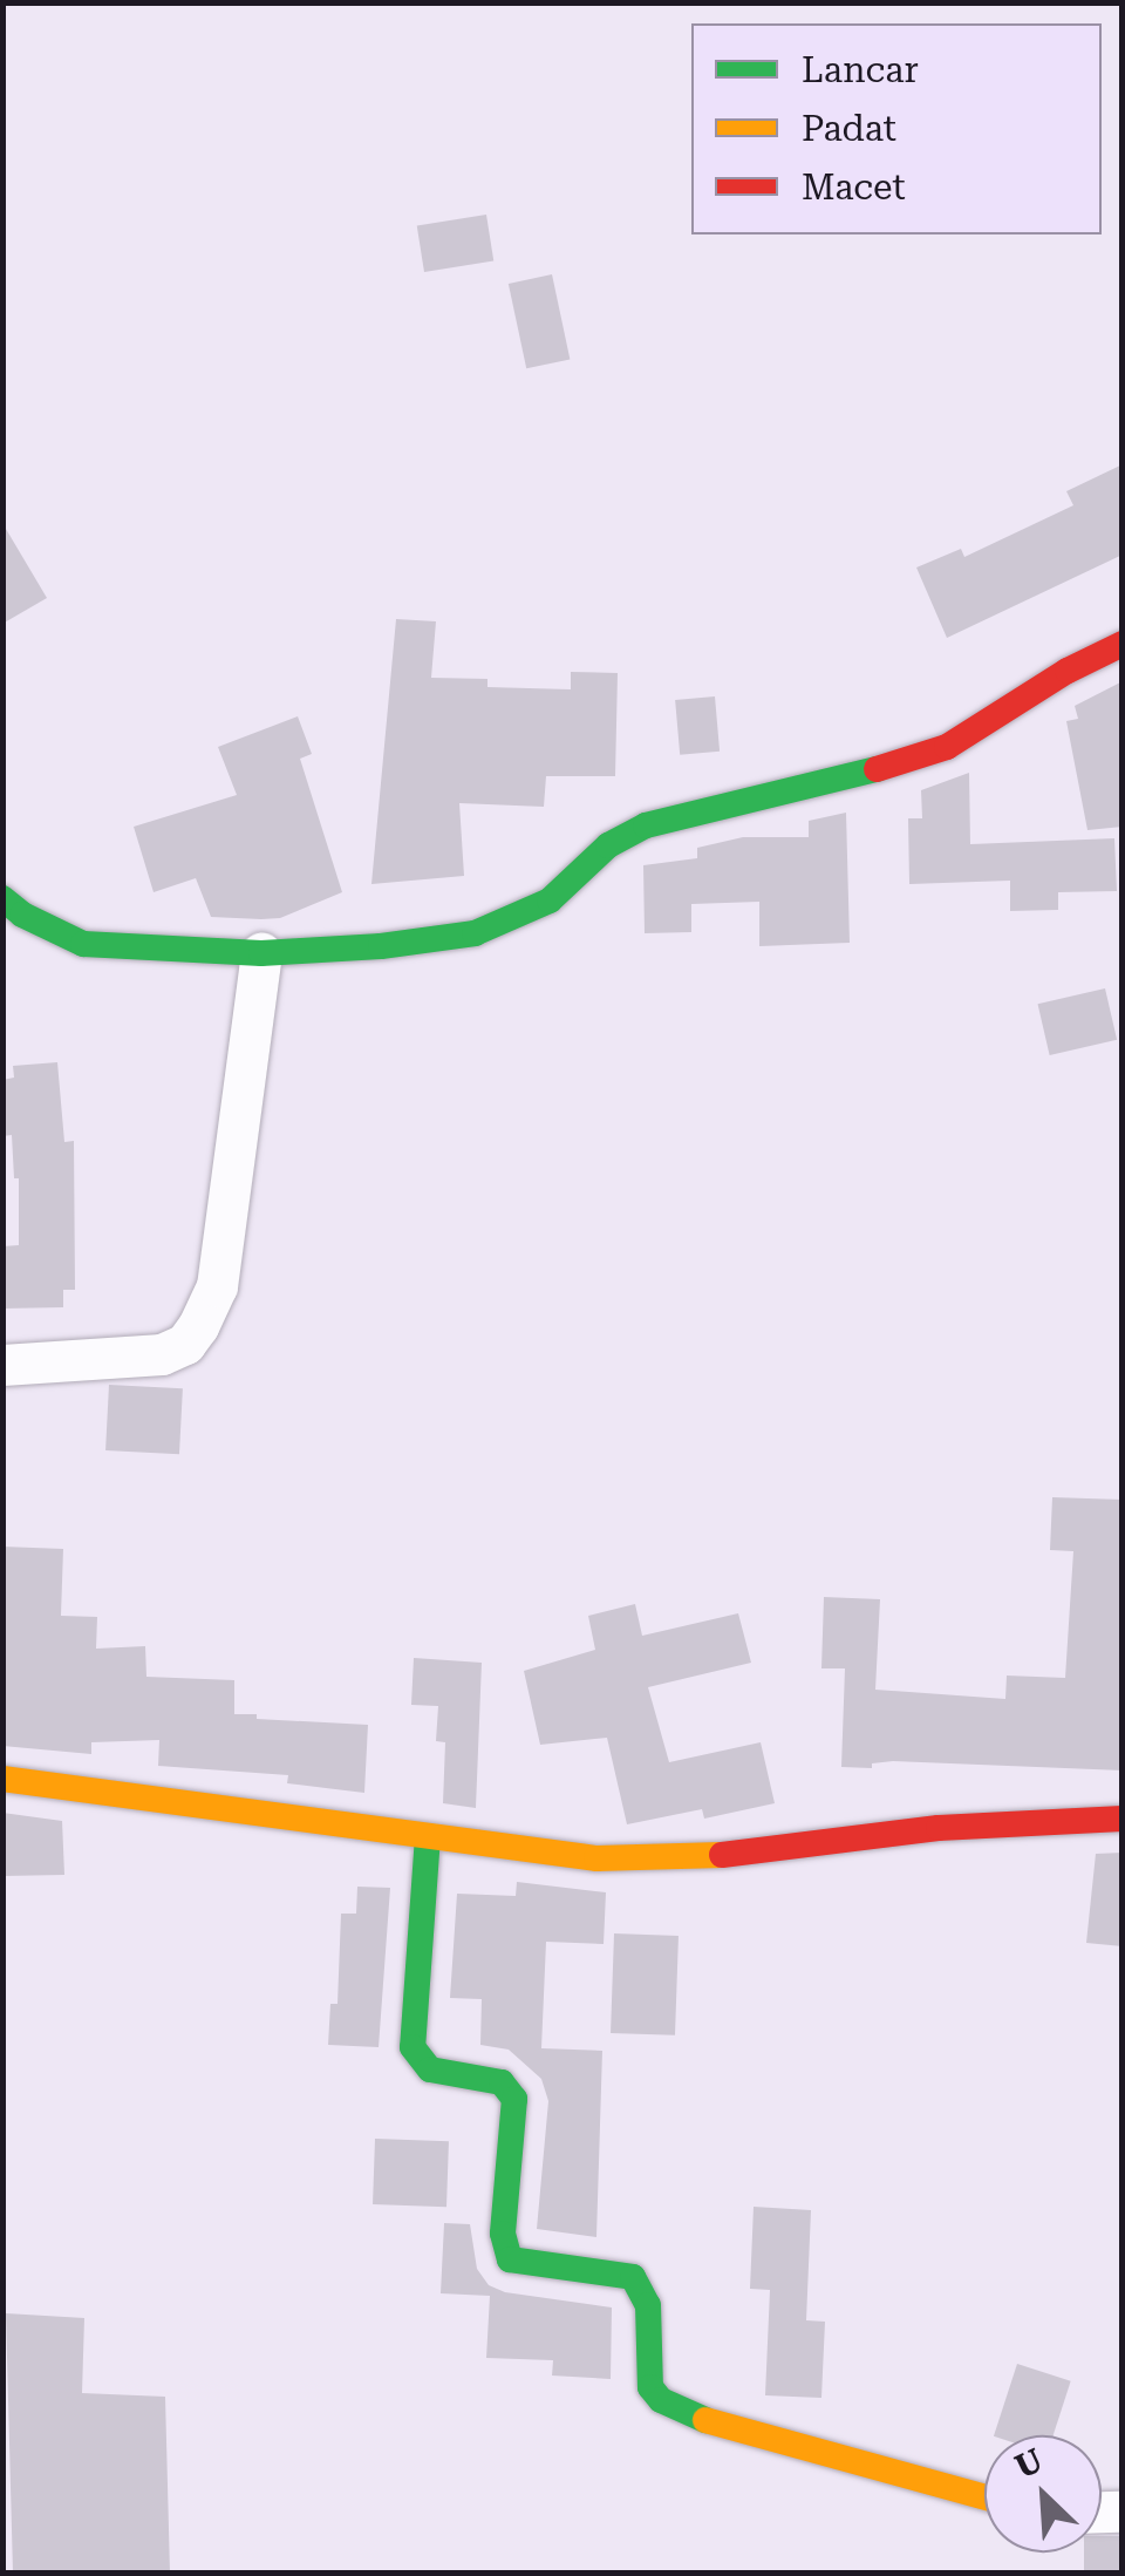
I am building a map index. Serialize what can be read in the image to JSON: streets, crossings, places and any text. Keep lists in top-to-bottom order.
{
  "legend": ["Lancar", "Padat", "Macet"],
  "north": "top left"
}
